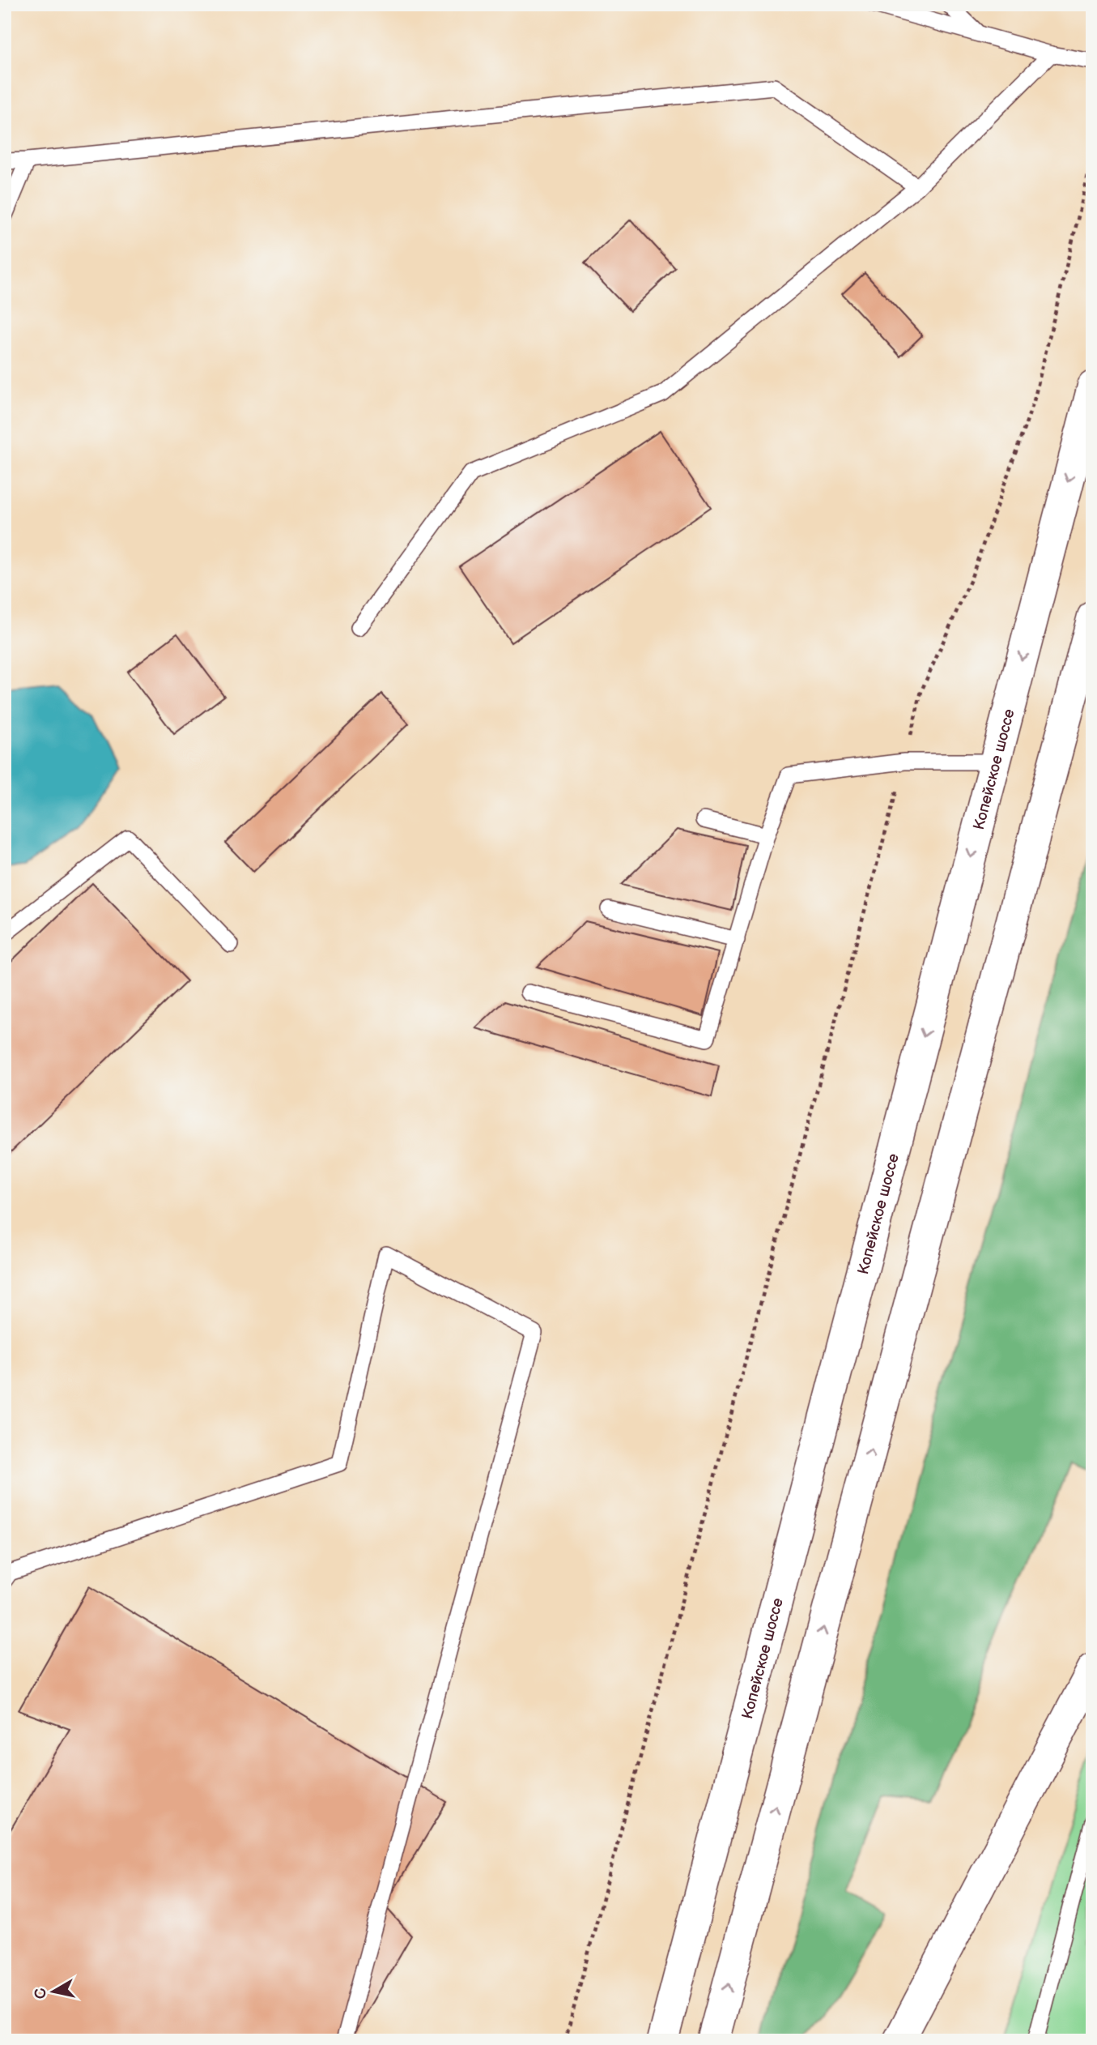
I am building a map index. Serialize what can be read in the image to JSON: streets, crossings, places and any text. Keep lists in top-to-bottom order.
{
  "streets": {
    "main road": ["Копейское шоссе"]
  },
  "north": "left"
}
